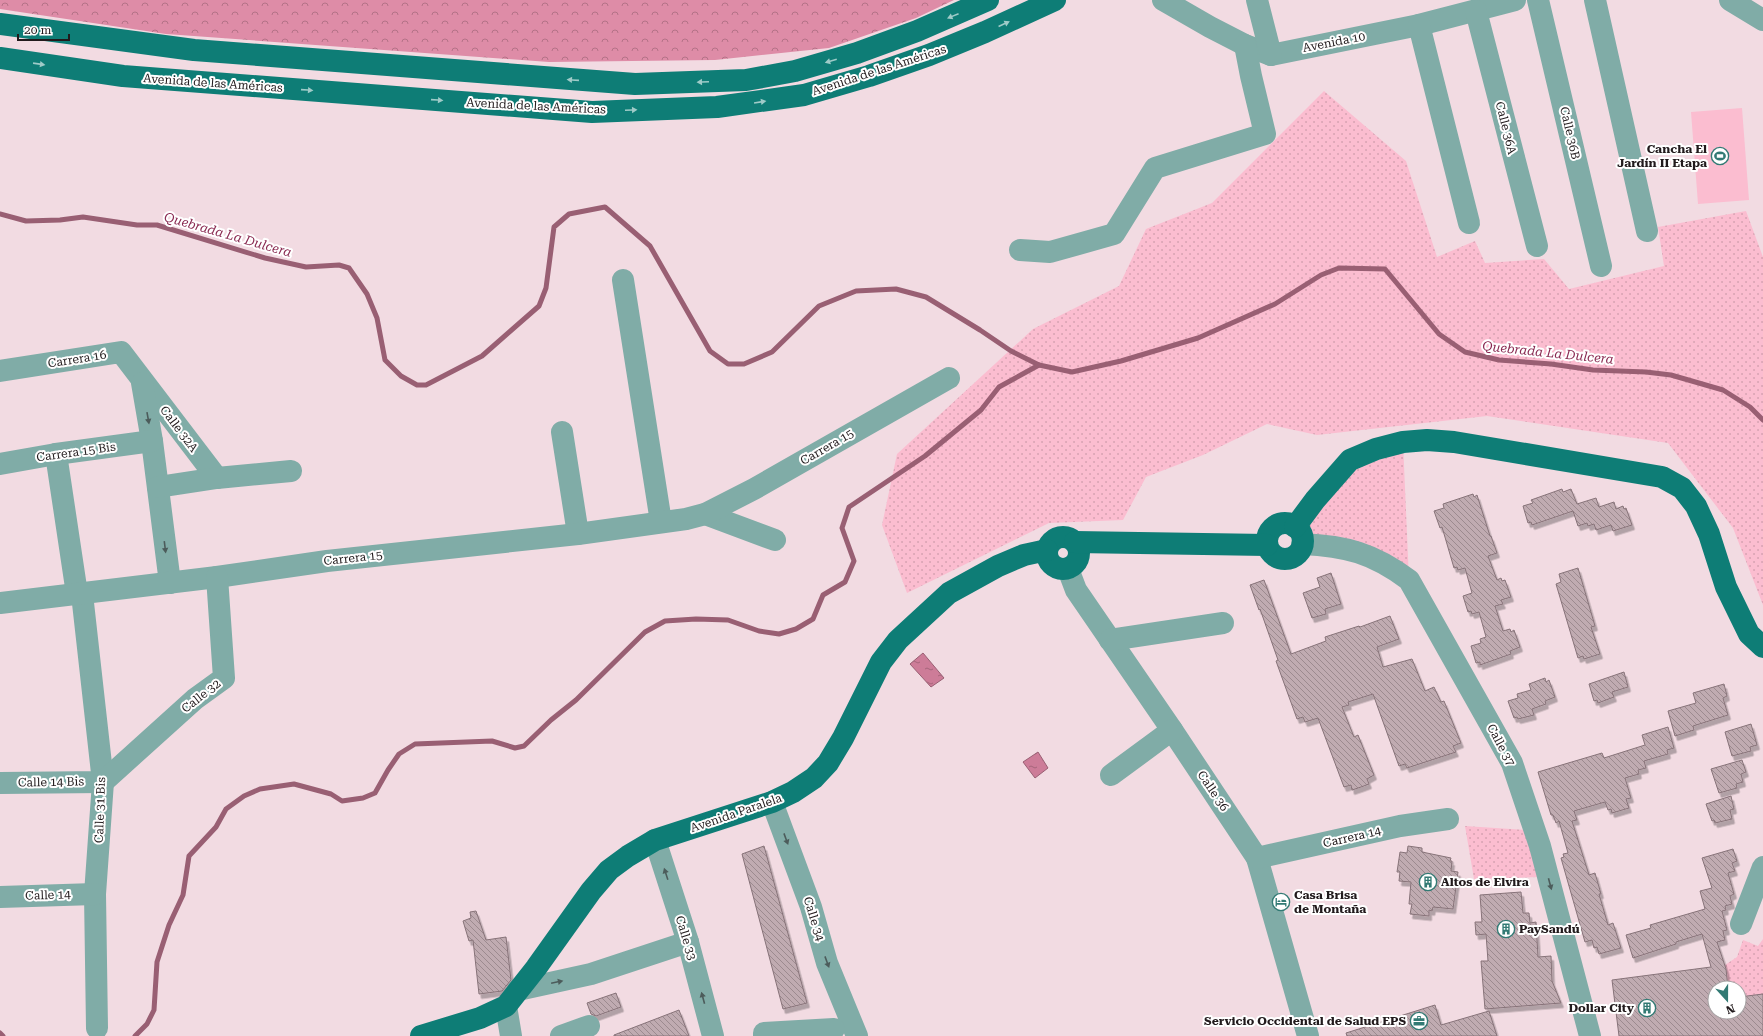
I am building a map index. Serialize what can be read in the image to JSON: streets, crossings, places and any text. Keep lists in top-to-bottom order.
{
  "streets": {
    "main road": ["Avenida de las Américas", "Avenida Paralela"],
    "street": [
      "Avenida 10",
      "Calle 36A",
      "Calle 36B",
      "Carrera 16",
      "Calle 32A",
      "Carrera 15",
      "Carrera 15 Bis",
      "Calle 32",
      "Calle 37",
      "Calle 14 Bis",
      "Calle 36",
      "Calle 31 Bis",
      "Carrera 14",
      "Calle 14",
      "Calle 34",
      "Calle 33"
    ]
  },
  "crossings": [
    ["Avenida 10", "Calle 36A"],
    ["Carrera 16", "Calle 32A"],
    ["Carrera 15", "Calle 32"],
    ["Carrera 15", "Calle 31 Bis"],
    ["Carrera 15 Bis", "Calle 31 Bis"],
    ["Calle 32", "Calle 14 Bis"],
    ["Calle 32", "Calle 31 Bis"],
    ["Calle 14 Bis", "Calle 31 Bis"],
    ["Calle 36", "Avenida Paralela"],
    ["Calle 36", "Carrera 14"],
    ["Calle 31 Bis", "Calle 14"],
    ["Avenida Paralela", "Calle 34"],
    ["Avenida Paralela", "Calle 33"]
  ],
  "one_way": ["Calle 37", "Calle 34", "Calle 33"],
  "water": ["Quebrada La Dulcera"],
  "places": {
    "sports": ["Cancha El Jardín II Etapa"],
    "building": ["Altos de Elvira", "PaySandú", "Dollar City"],
    "hotel": ["Casa Brisa de Montaña"],
    "office": ["Servicio Occidental de Salud EPS"]
  },
  "scale_bar": "20 m",
  "north": "bottom"
}
